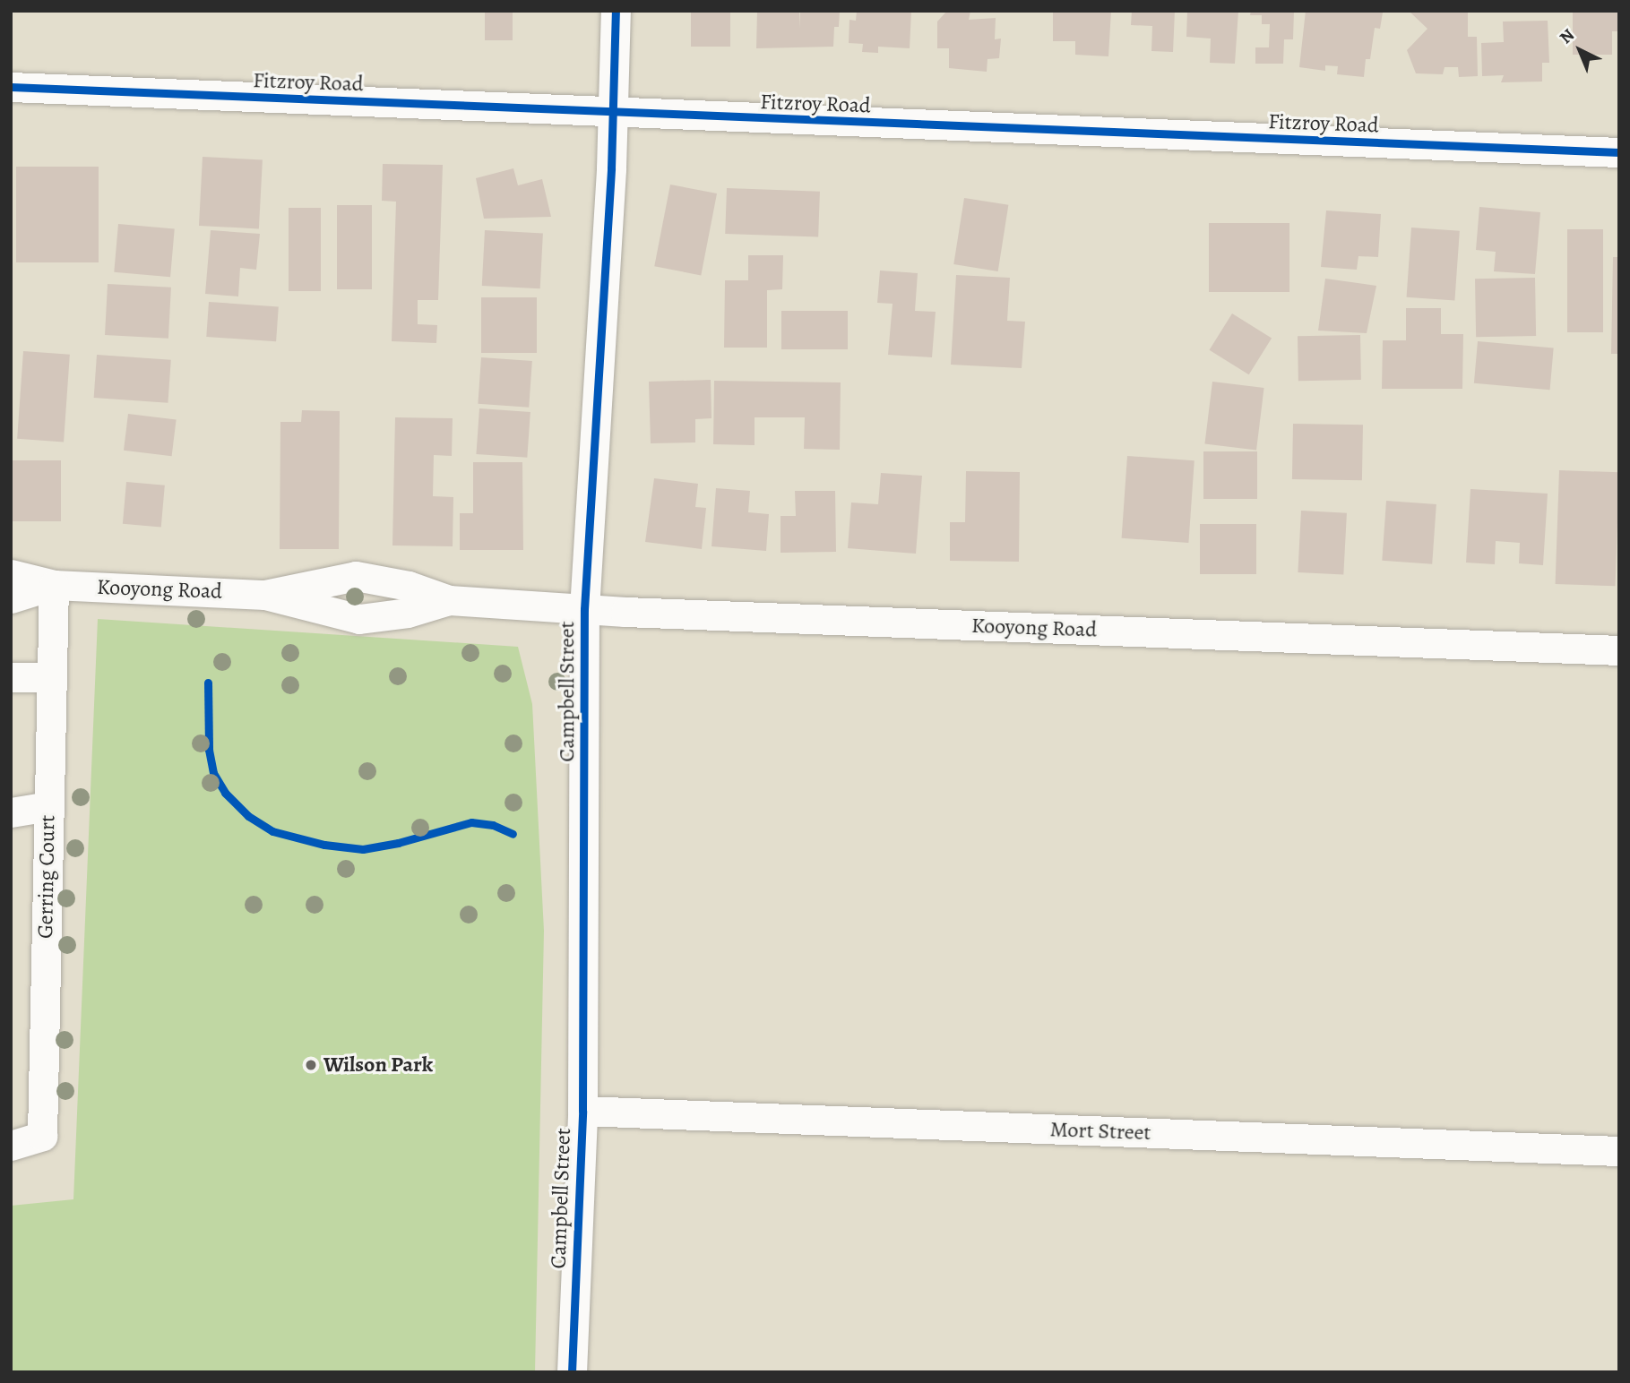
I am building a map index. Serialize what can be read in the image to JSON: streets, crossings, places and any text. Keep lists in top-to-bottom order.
{
  "streets": {
    "street": [
      "Fitzroy Road",
      "Kooyong Road",
      "Campbell Street",
      "Gerring Court",
      "Mort Street"
    ]
  },
  "crossings": [
    ["Fitzroy Road", "Campbell Street"],
    ["Kooyong Road", "Campbell Street"],
    ["Kooyong Road", "Gerring Court"],
    ["Campbell Street", "Mort Street"]
  ],
  "places": ["Wilson Park"],
  "north": "top left"
}
